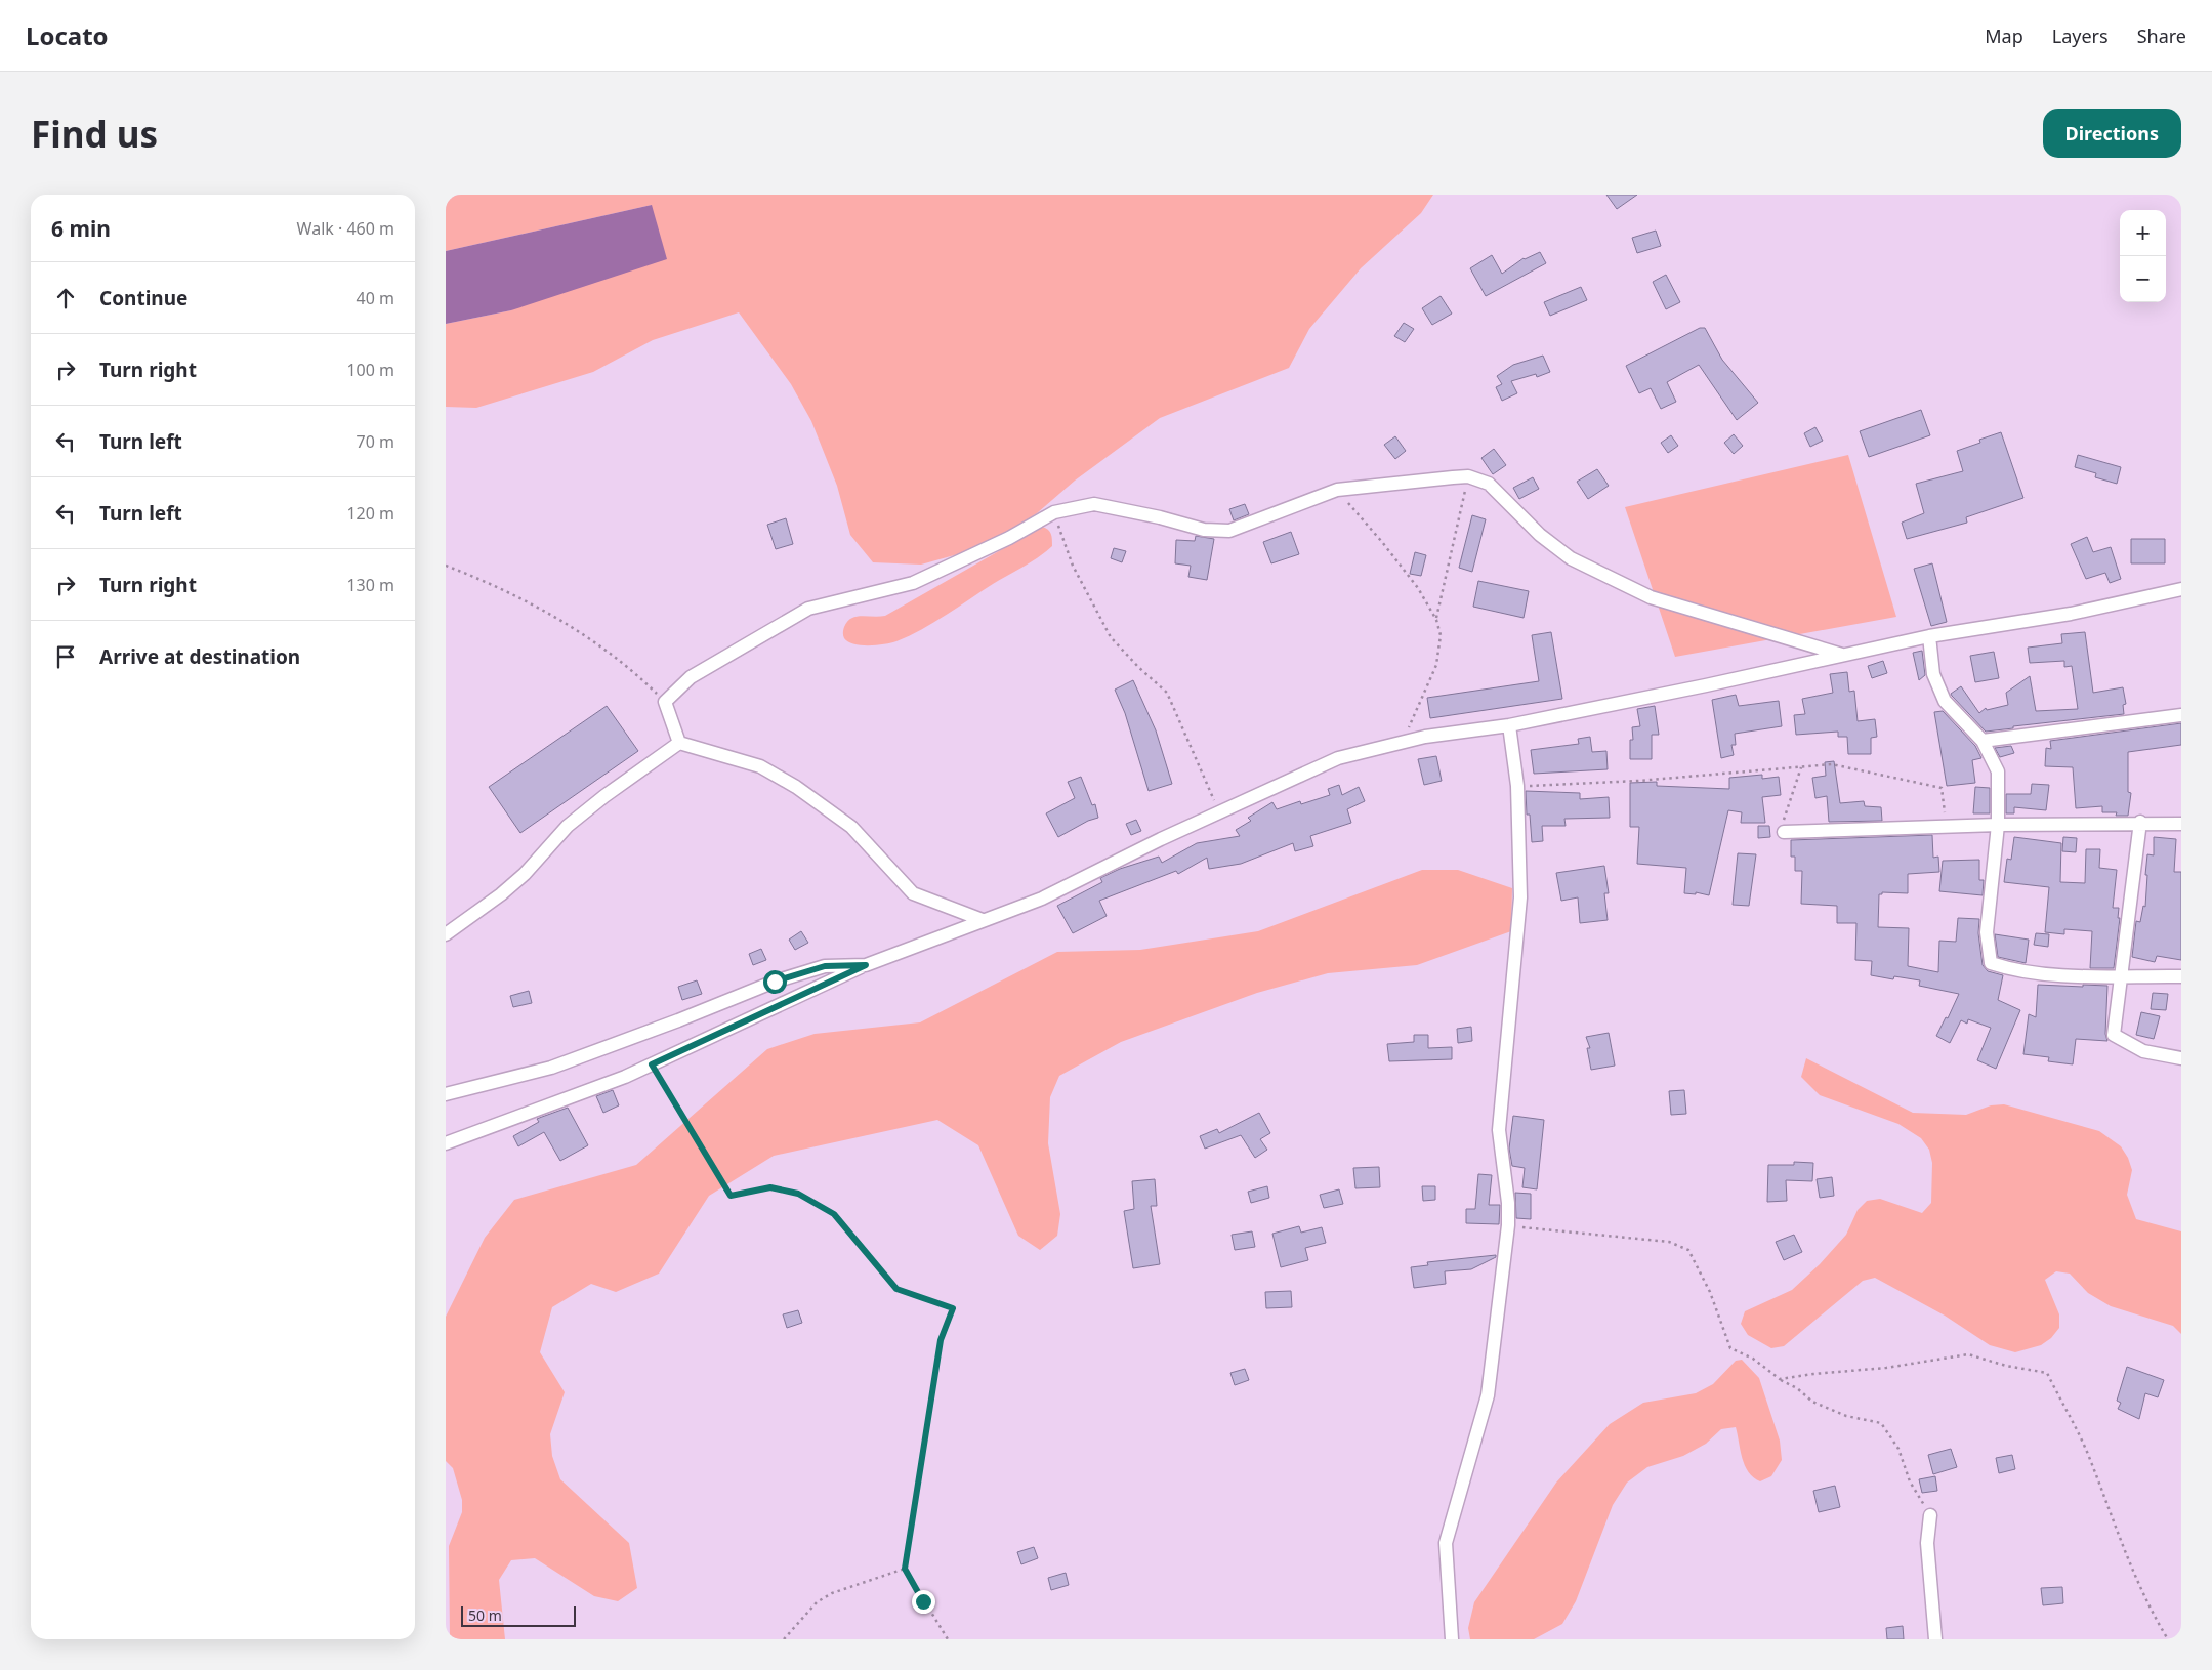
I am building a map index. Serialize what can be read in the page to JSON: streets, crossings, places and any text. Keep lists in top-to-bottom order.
{
  "scale_bar": "50 m",
  "page": {
    "header": "Locato",
    "nav": ["Map", "Layers", "Share"],
    "buttons": "Directions",
    "title": "Find us",
    "heading": ["6 min", "Walk · 460 m"],
    "map_buttons": ["+", "−"],
    "list": [
      ["Continue", "40 m"],
      ["Turn right", "100 m"],
      ["Turn left", "70 m"],
      ["Turn left", "120 m"],
      ["Turn right", "130 m"],
      "Arrive at destination"
    ],
    "scale": "50 m"
  }
}
